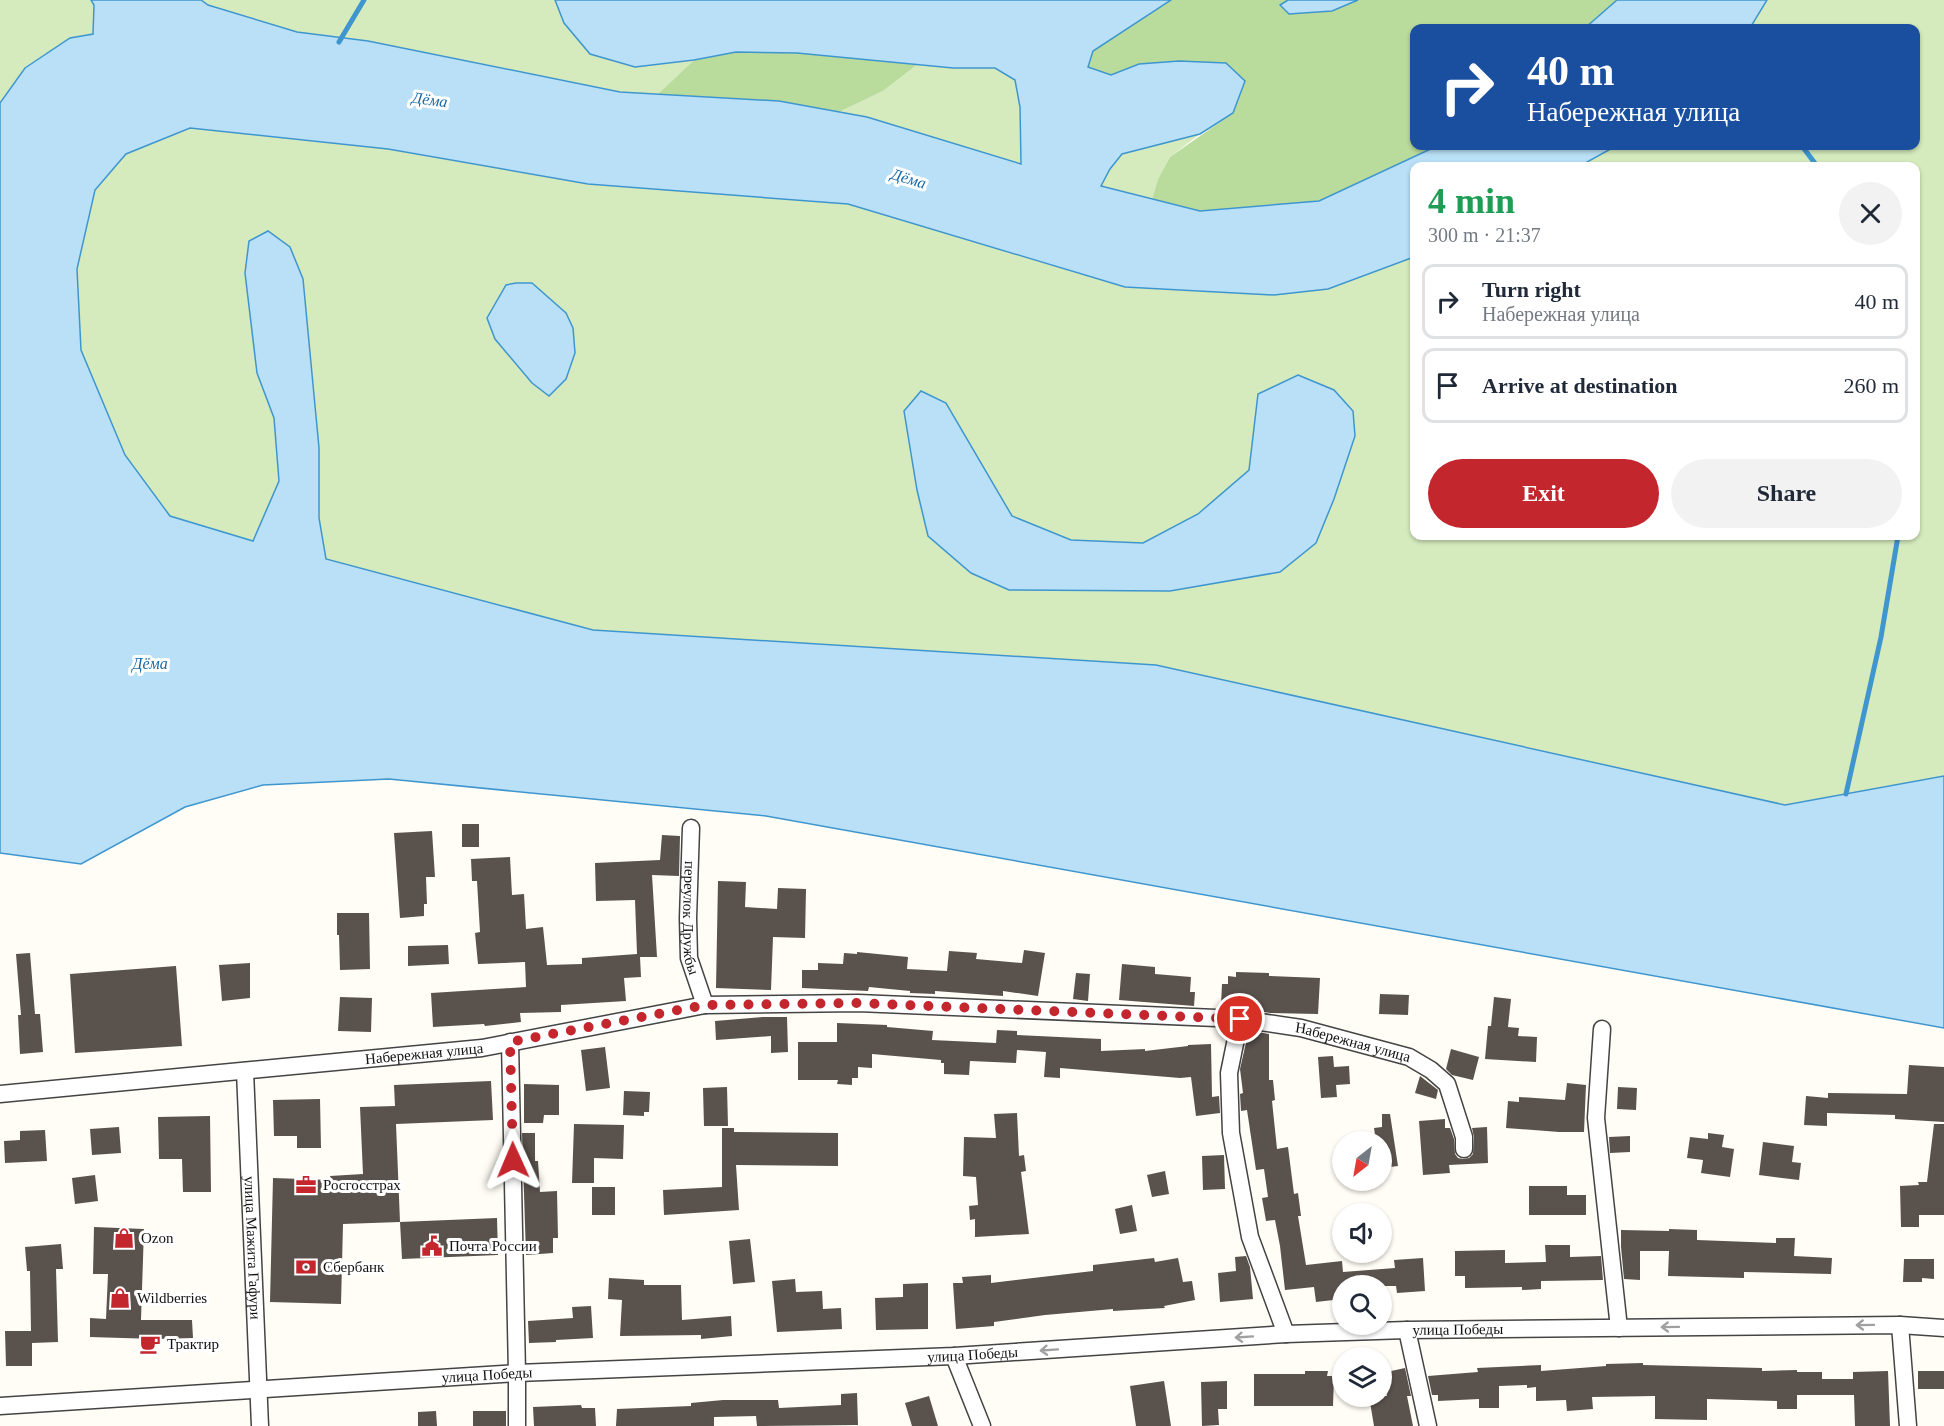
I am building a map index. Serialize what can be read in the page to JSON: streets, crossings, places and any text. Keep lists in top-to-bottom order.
{
  "streets": {
    "street": [
      "переулок Дружбы",
      "Набережная улица",
      "улица Мажита Гафури",
      "улица Победы"
    ]
  },
  "crossings": [
    ["переулок Дружбы", "Набережная улица"],
    ["Набережная улица", "улица Мажита Гафури"],
    ["улица Мажита Гафури", "улица Победы"]
  ],
  "water": ["Дёма"],
  "places": {
    "office": ["Росгосстрах"],
    "shop": ["Ozon", "Wildberries"],
    "public building": ["Почта России"],
    "bank": ["Сбербанк"],
    "cafe": ["Трактир"]
  },
  "north": "bottom left",
  "page": {
    "turn": ["40 m", "Набережная улица"],
    "heading": ["4 min", "300 m · 21:37"],
    "list": [
      {
        "name": "Turn right",
        "note": "Набережная улица",
        "value": "40 m"
      },
      {
        "name": "Arrive at destination",
        "value": "260 m"
      }
    ],
    "buttons": ["Exit", "Share"]
  }
}
